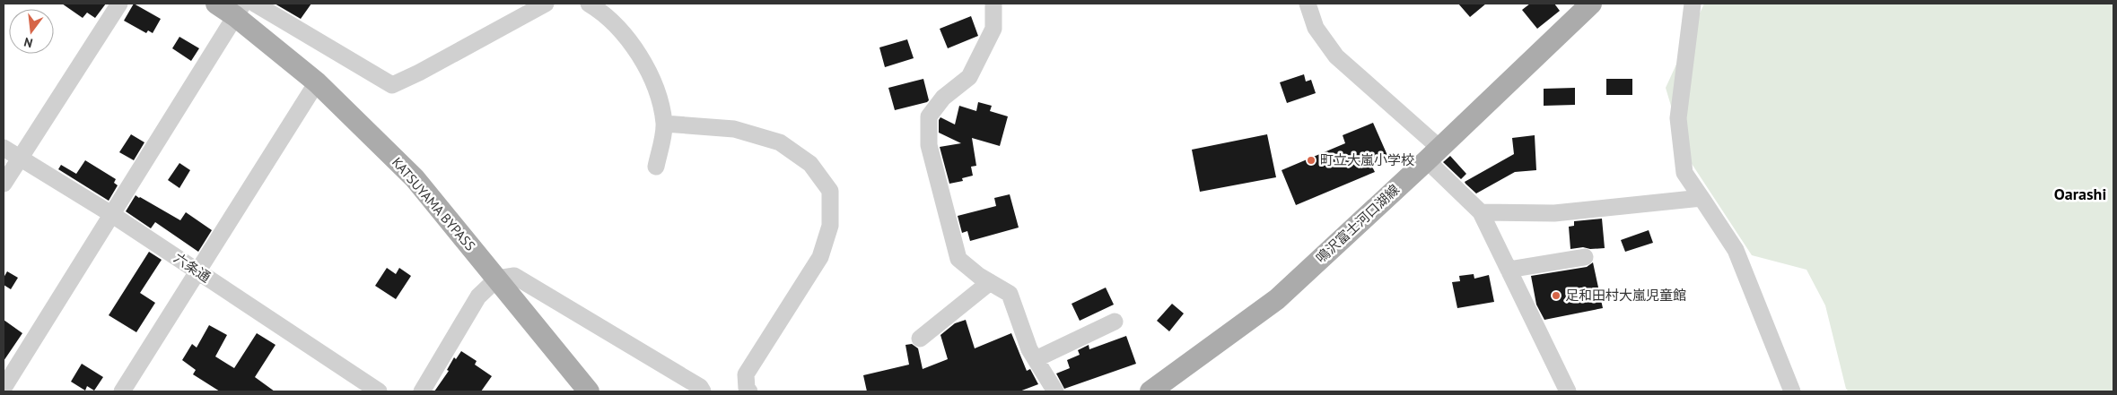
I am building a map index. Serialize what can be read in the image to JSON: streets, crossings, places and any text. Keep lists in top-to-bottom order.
{
  "streets": {
    "main road": ["KATSUYAMA BYPASS", "鳴沢富士河口湖線"],
    "street": ["六条通"]
  },
  "districts": ["Oarashi"],
  "places": ["町立大嵐小学校", "足和田村大嵐児童館"],
  "north": "bottom"
}
